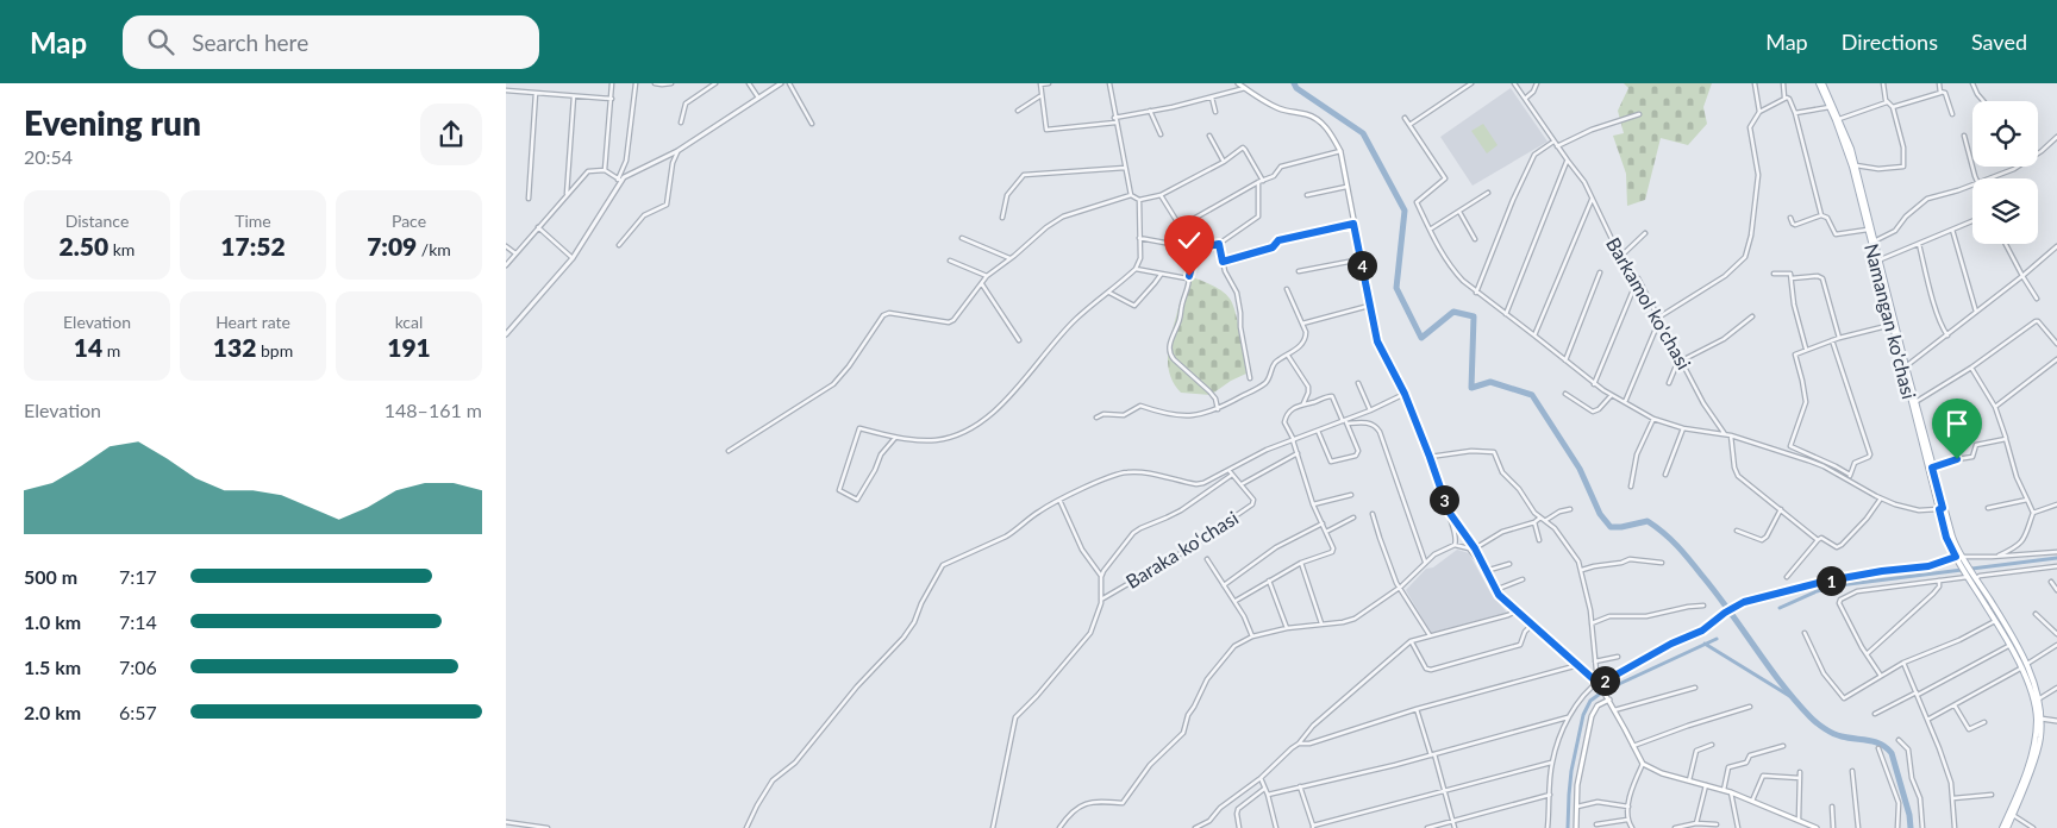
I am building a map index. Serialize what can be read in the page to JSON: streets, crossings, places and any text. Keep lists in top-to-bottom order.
{
  "streets": {
    "main road": ["Namangan ko'chasi"],
    "street": ["Barkamol ko'chasi", "Baraka koʻchasi"]
  },
  "page": {
    "header": "Map",
    "search": "Search here",
    "nav": ["Map", "Directions", "Saved"],
    "heading": ["Evening run", "20:54"],
    "stats": [
      ["Distance", "2.50 km"],
      ["Time", "17:52"],
      ["Pace", "7:09 /km"],
      ["Elevation", "14 m"],
      ["Heart rate", "132 bpm"],
      ["kcal", "191"]
    ],
    "pins": [
      "4",
      "3",
      "1",
      "2"
    ],
    "chart": ["Elevation", "148–161 m"],
    "list": [
      {
        "name": "500 m",
        "note": "7:17"
      },
      {
        "name": "1.0 km",
        "note": "7:14"
      },
      {
        "name": "1.5 km",
        "note": "7:06"
      },
      {
        "name": "2.0 km",
        "note": "6:57"
      }
    ]
  }
}
